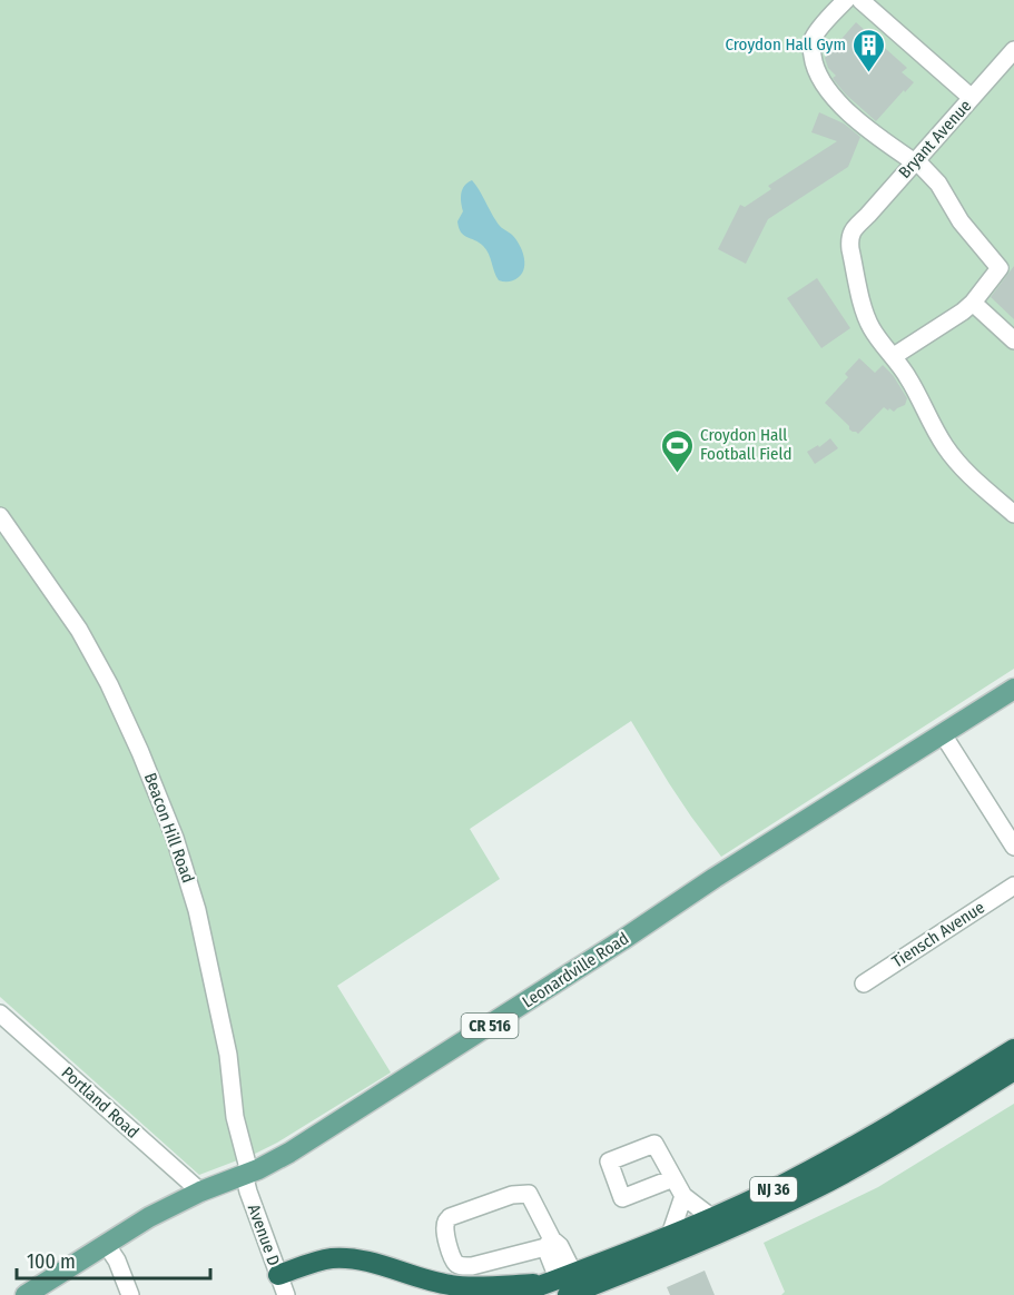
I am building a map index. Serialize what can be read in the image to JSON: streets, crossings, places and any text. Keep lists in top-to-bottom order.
{
  "streets": {
    "highway": ["NJ 36"],
    "main road": ["Leonardville Road", "CR 516"],
    "street": [
      "Bryant Avenue",
      "Beacon Hill Road",
      "Tiensch Avenue",
      "Portland Road",
      "Avenue D"
    ]
  },
  "crossings": [
    ["Beacon Hill Road", "Leonardville Road"],
    ["Beacon Hill Road", "Avenue D"],
    ["Leonardville Road", "Portland Road"],
    ["Leonardville Road", "Avenue D"]
  ],
  "places": {
    "building": ["Croydon Hall Gym"],
    "sports": ["Croydon Hall Football Field"]
  },
  "scale_bar": "100 m"
}
